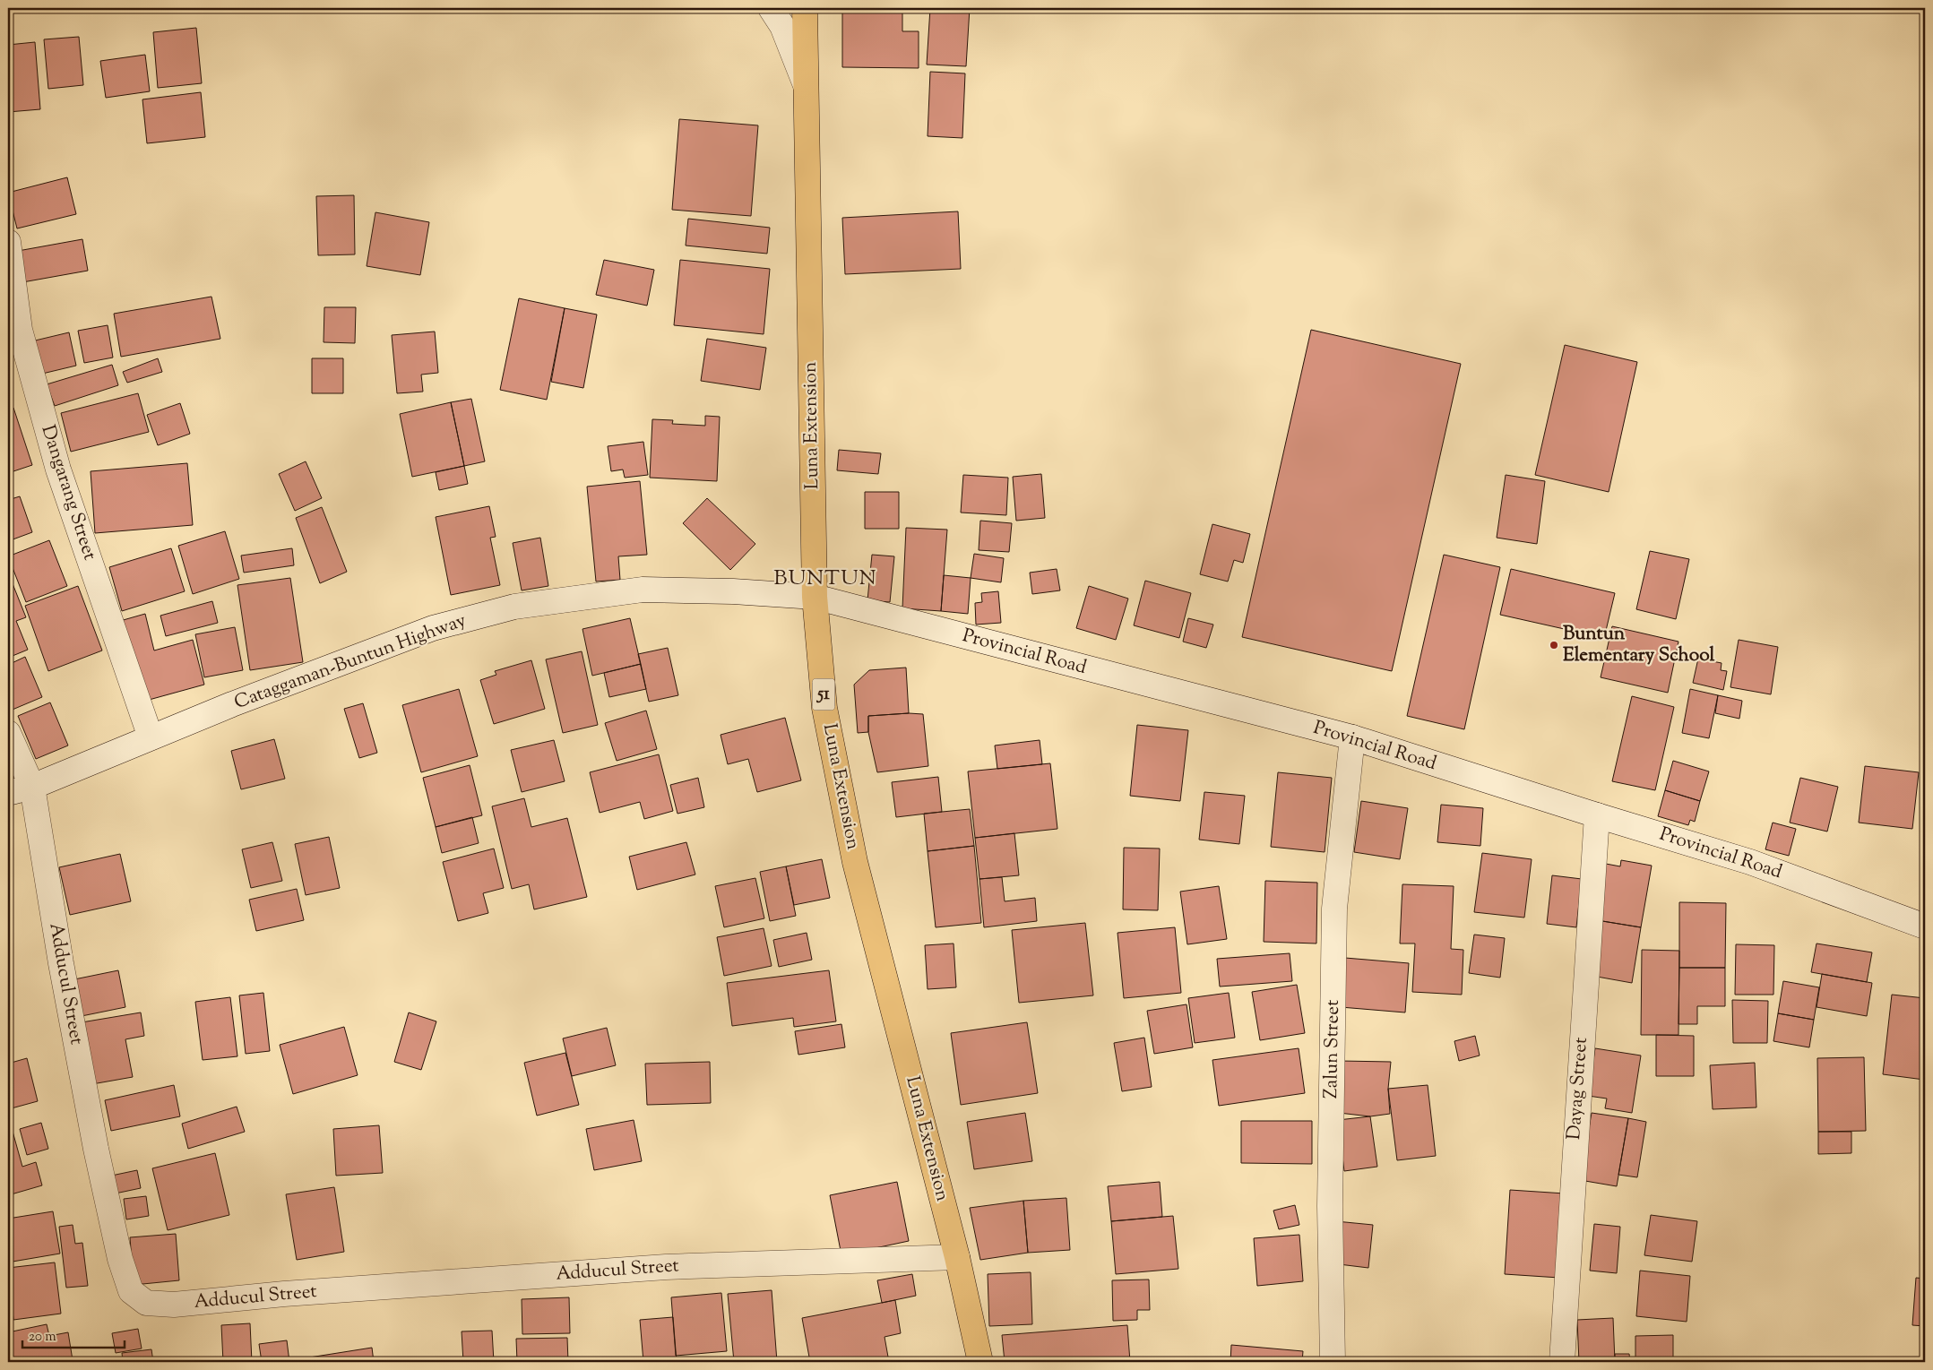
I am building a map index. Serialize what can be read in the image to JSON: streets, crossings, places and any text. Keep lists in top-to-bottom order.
{
  "streets": {
    "highway": ["Luna Extension", "51"],
    "street": [
      "Dangarang Street",
      "Provincial Road",
      "Cataggaman-Buntun Highway",
      "Adducul Street",
      "Zalun Street",
      "Dayag Street"
    ]
  },
  "crossings": [
    ["Luna Extension", "Provincial Road"],
    ["Luna Extension", "Cataggaman-Buntun Highway"],
    ["Luna Extension", "Adducul Street"],
    ["Dangarang Street", "Cataggaman-Buntun Highway"],
    ["Provincial Road", "Cataggaman-Buntun Highway"],
    ["Provincial Road", "Zalun Street"],
    ["Provincial Road", "Dayag Street"],
    ["Cataggaman-Buntun Highway", "Adducul Street"]
  ],
  "districts": ["BUNTUN"],
  "places": ["Buntun Elementary School"],
  "scale_bar": "20 m"
}
